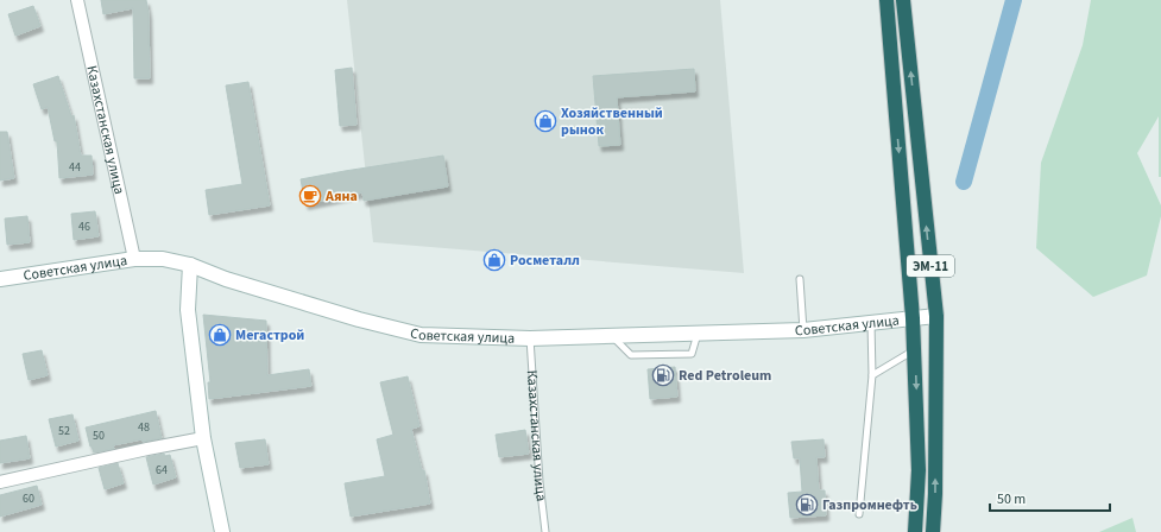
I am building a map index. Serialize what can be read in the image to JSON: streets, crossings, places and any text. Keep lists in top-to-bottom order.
{
  "streets": {
    "highway": ["ЭМ-11"],
    "main road": ["Советская улица"],
    "street": ["Казахстанская улица"]
  },
  "crossings": [
    ["Казахстанская улица", "Советская улица"],
    ["ЭМ-11", "Советская улица"]
  ],
  "places": {
    "shop": ["Хозяйственный рынок", "Росметалл", "Мегастрой"],
    "cafe": ["Аяна"],
    "fuel station": ["Red Petroleum", "Газпромнефть"]
  },
  "house_numbers": [
    "44",
    "46",
    "48",
    "52",
    "50",
    "64",
    "60"
  ],
  "scale_bar": "50 m"
}
